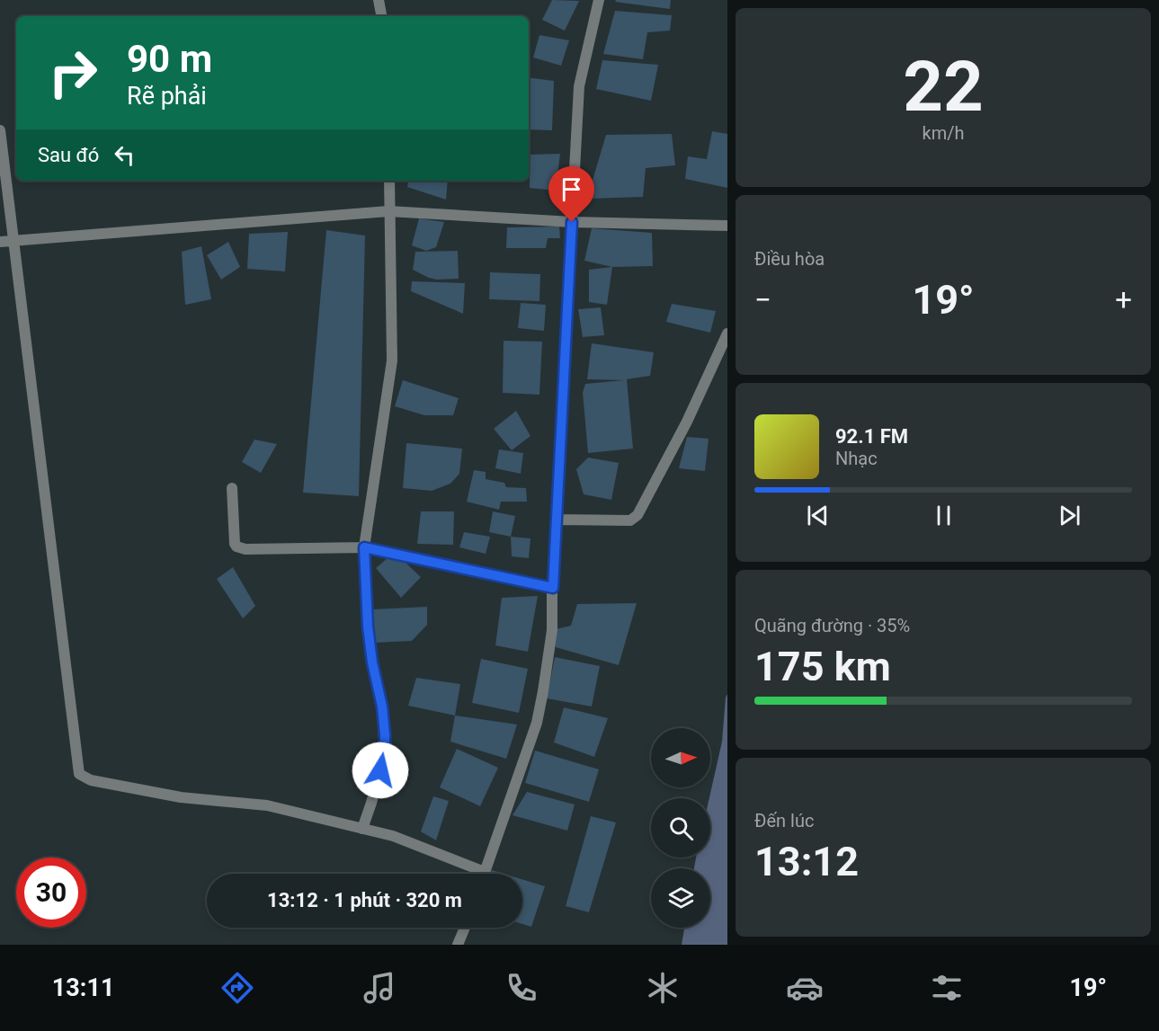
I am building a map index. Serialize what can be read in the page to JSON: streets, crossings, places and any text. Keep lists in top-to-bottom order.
{
  "north": "right",
  "page": {
    "tile": [
      ["22", "km/h"],
      "Điều hòa",
      ["Quãng đường · 35%", "175 km"],
      ["Đến lúc", "13:12"]
    ],
    "turn": ["90 m", "Rẽ phải"],
    "then": "Sau đó",
    "heat": ["−", "19°", "+"],
    "song": ["92.1 FM", "Nhạc"],
    "limit": "30",
    "trip": "13:12 · 1 phút · 320 m",
    "tabs": ["13:11", "19°"]
  }
}
